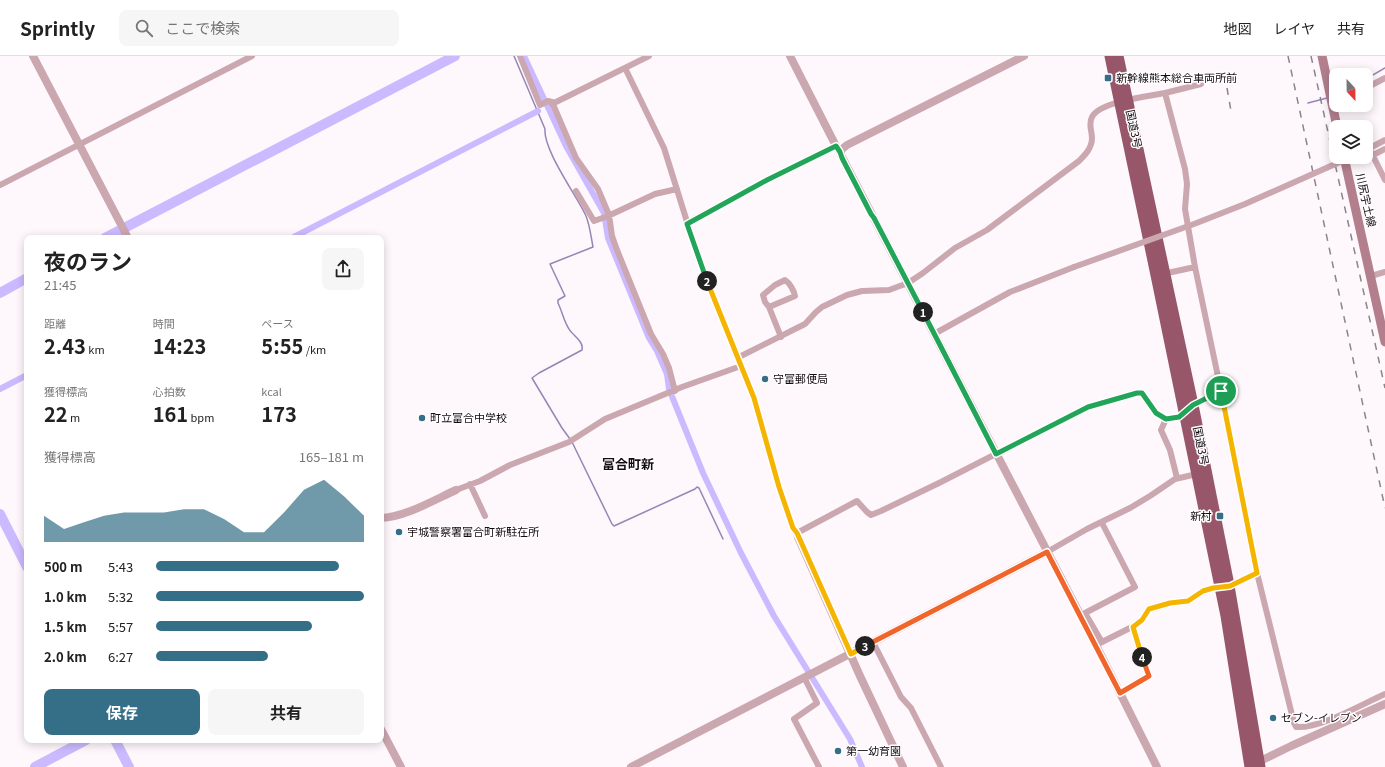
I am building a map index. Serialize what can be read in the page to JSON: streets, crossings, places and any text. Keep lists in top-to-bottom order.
{
  "streets": {
    "highway": ["国道3号"],
    "main road": ["川尻宇土線"]
  },
  "districts": ["富合町新"],
  "places": {
    "transit": ["新幹線熊本総合車両所前", "新村"],
    "other": [
      "守富郵便局",
      "町立富合中学校",
      "宇城警察署富合町新駐在所",
      "セブン-イレブン",
      "第一幼育園"
    ]
  },
  "north": "bottom",
  "page": {
    "header": "Sprintly",
    "search": "ここで検索",
    "nav": ["地図", "レイヤ", "共有"],
    "heading": ["夜のラン", "21:45"],
    "pins": [
      "2",
      "1",
      "3",
      "4"
    ],
    "stats": [
      ["距離", "2.43 km"],
      ["時間", "14:23"],
      ["ペース", "5:55 /km"],
      ["獲得標高", "22 m"],
      ["心拍数", "161 bpm"],
      ["kcal", "173"]
    ],
    "chart": ["獲得標高", "165–181 m"],
    "list": [
      {
        "name": "500 m",
        "note": "5:43"
      },
      {
        "name": "1.0 km",
        "note": "5:32"
      },
      {
        "name": "1.5 km",
        "note": "5:57"
      },
      {
        "name": "2.0 km",
        "note": "6:27"
      }
    ],
    "buttons": ["保存", "共有"]
  }
}
